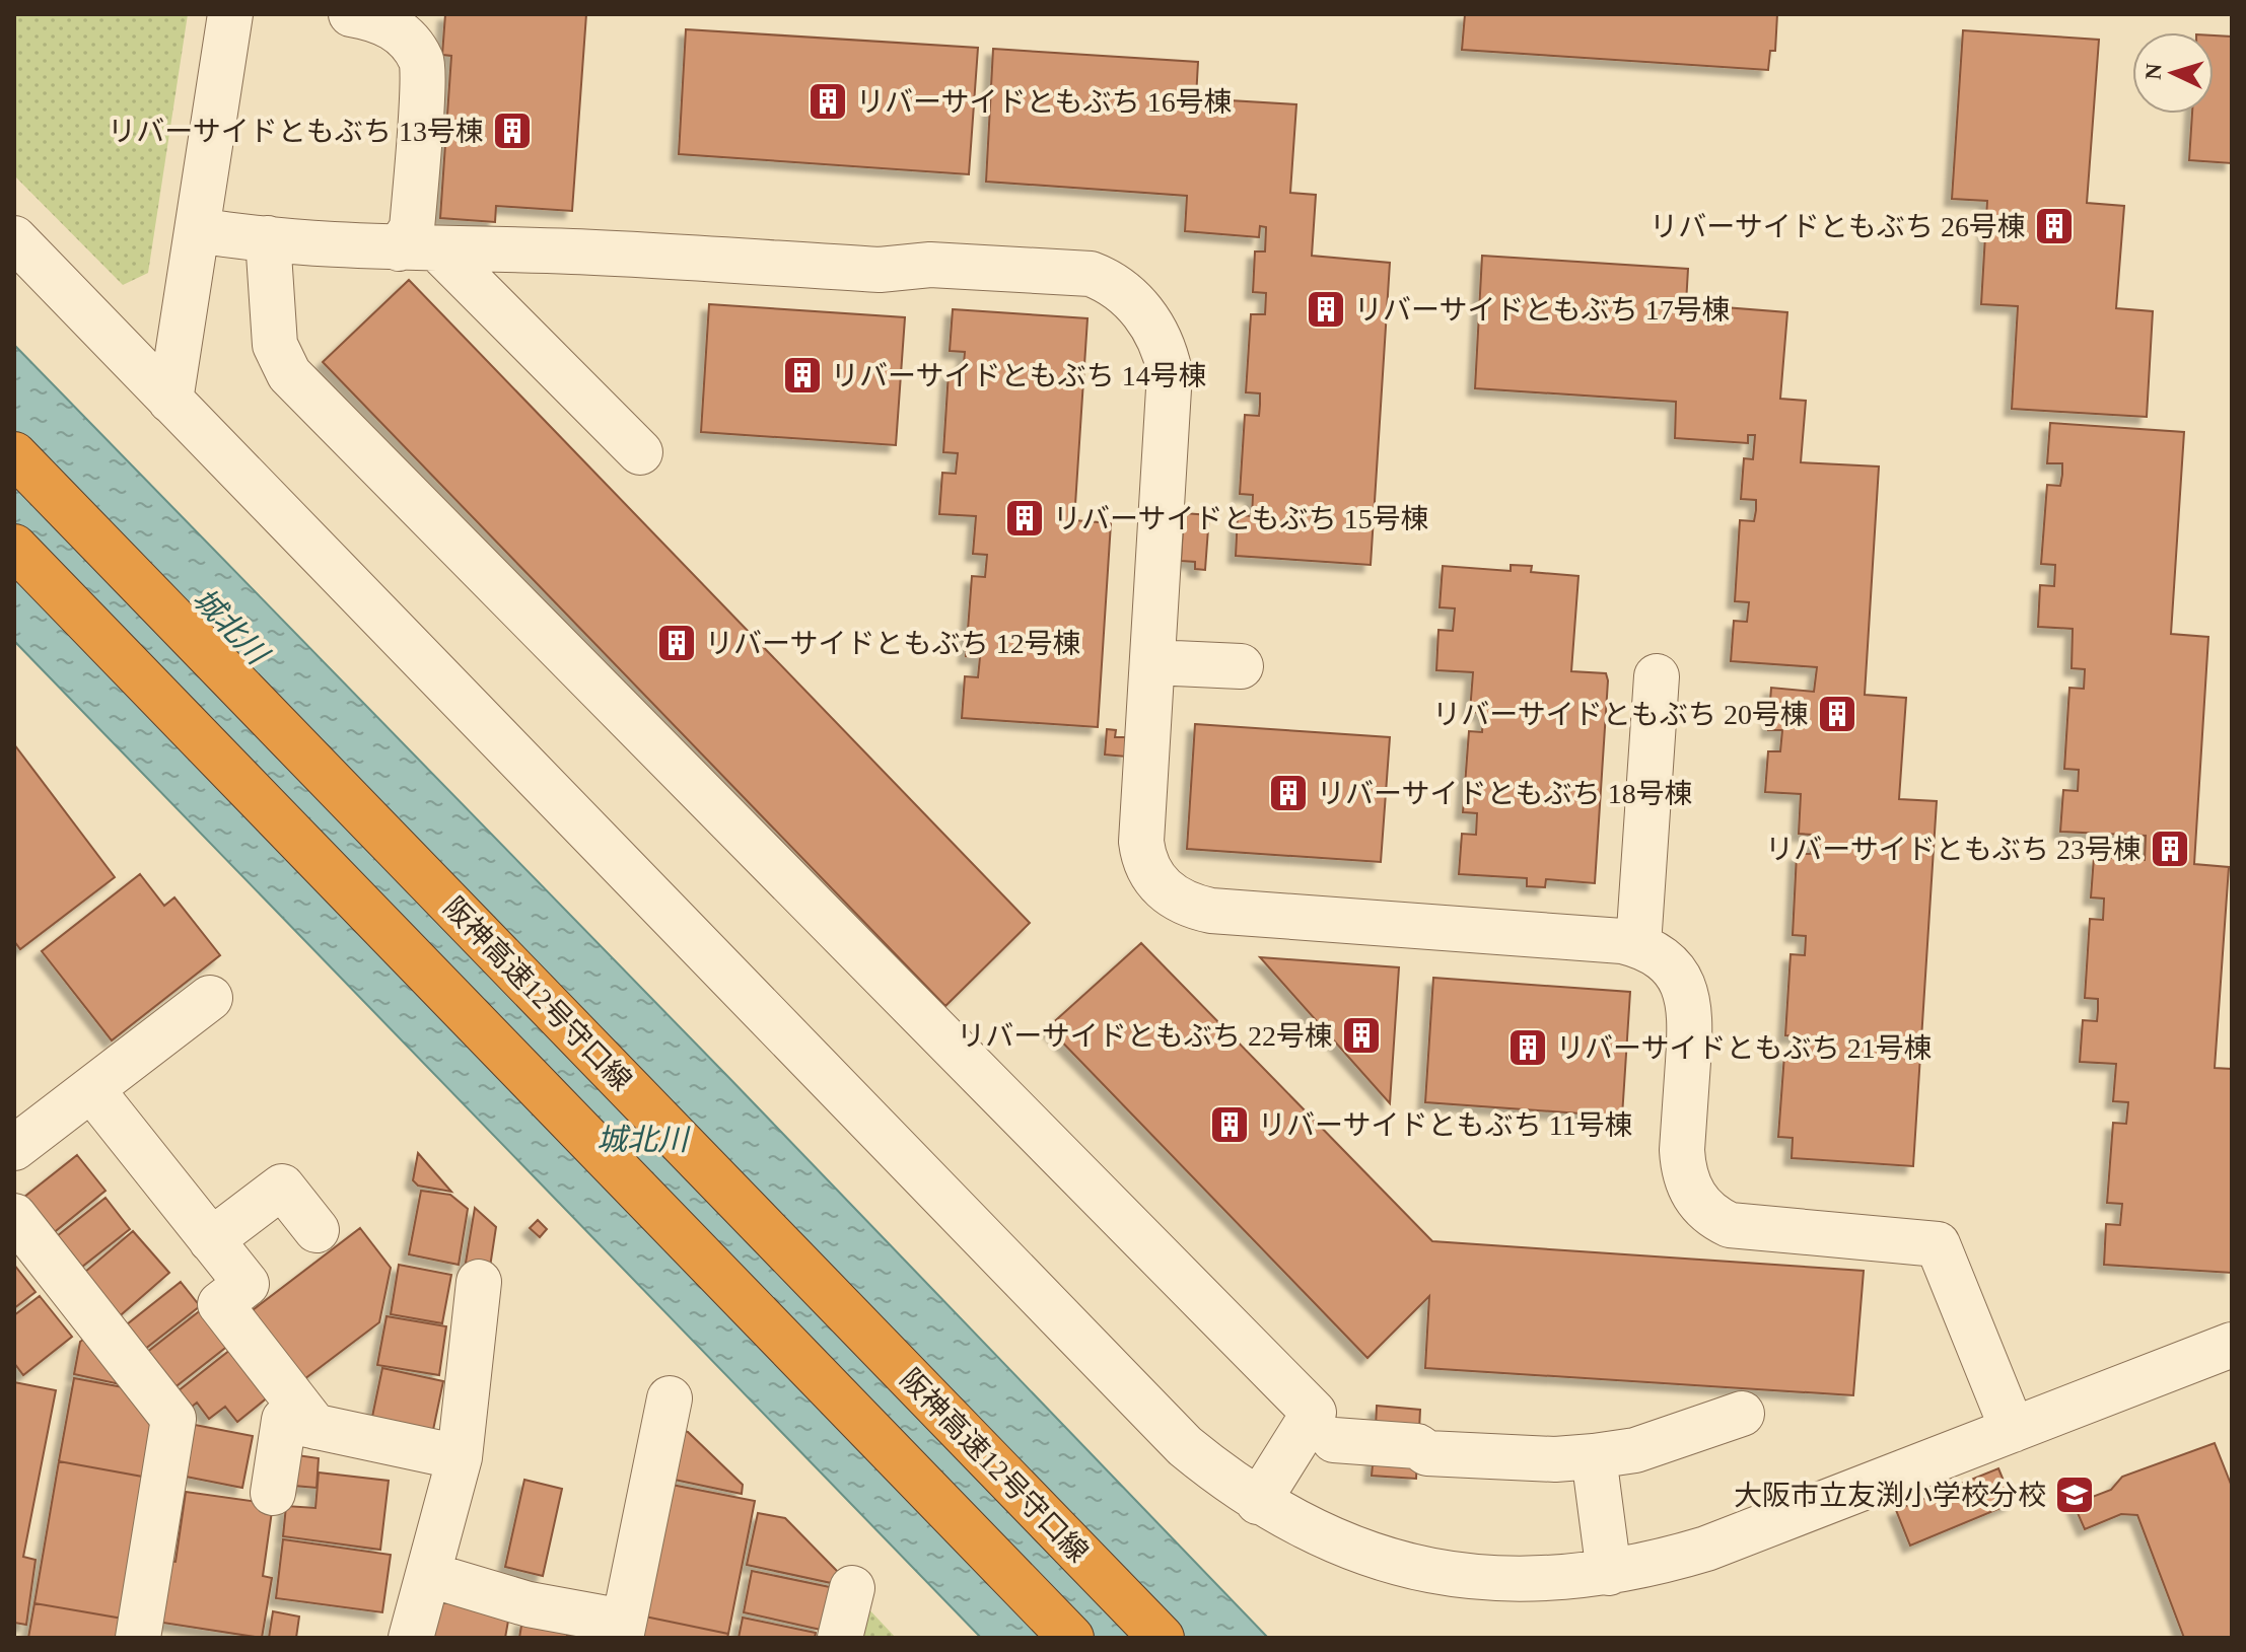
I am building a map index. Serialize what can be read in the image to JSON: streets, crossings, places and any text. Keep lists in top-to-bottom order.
{
  "streets": {
    "highway": ["阪神高速12号守口線"]
  },
  "water": ["城北川"],
  "places": {
    "building": [
      "リバーサイドともぶち 16号棟",
      "リバーサイドともぶち 13号棟",
      "リバーサイドともぶち 26号棟",
      "リバーサイドともぶち 17号棟",
      "リバーサイドともぶち 14号棟",
      "リバーサイドともぶち 15号棟",
      "リバーサイドともぶち 12号棟",
      "リバーサイドともぶち 20号棟",
      "リバーサイドともぶち 18号棟",
      "リバーサイドともぶち 23号棟",
      "リバーサイドともぶち 22号棟",
      "リバーサイドともぶち 21号棟",
      "リバーサイドともぶち 11号棟"
    ],
    "school or university": ["大阪市立友渕小学校分校"]
  },
  "north": "left"
}
